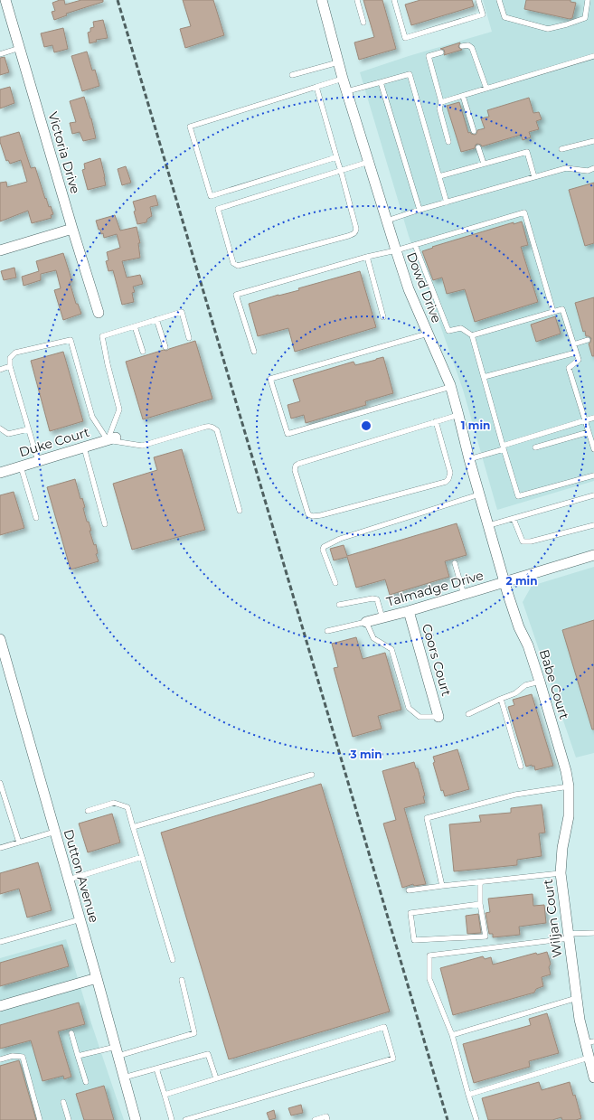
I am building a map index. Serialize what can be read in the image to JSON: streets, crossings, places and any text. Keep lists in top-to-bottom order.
{
  "streets": {
    "street": [
      "Victoria Drive",
      "Dowd Drive",
      "Duke Court",
      "Talmadge Drive",
      "Coors Court",
      "Babe Court",
      "Dutton Avenue",
      "Wiljan Court"
    ]
  },
  "crossings": [
    ["Dowd Drive", "Talmadge Drive"],
    ["Dowd Drive", "Babe Court"],
    ["Talmadge Drive", "Coors Court"],
    ["Talmadge Drive", "Babe Court"],
    ["Babe Court", "Wiljan Court"]
  ],
  "rings": ["1 min", "2 min", "3 min"]
}
